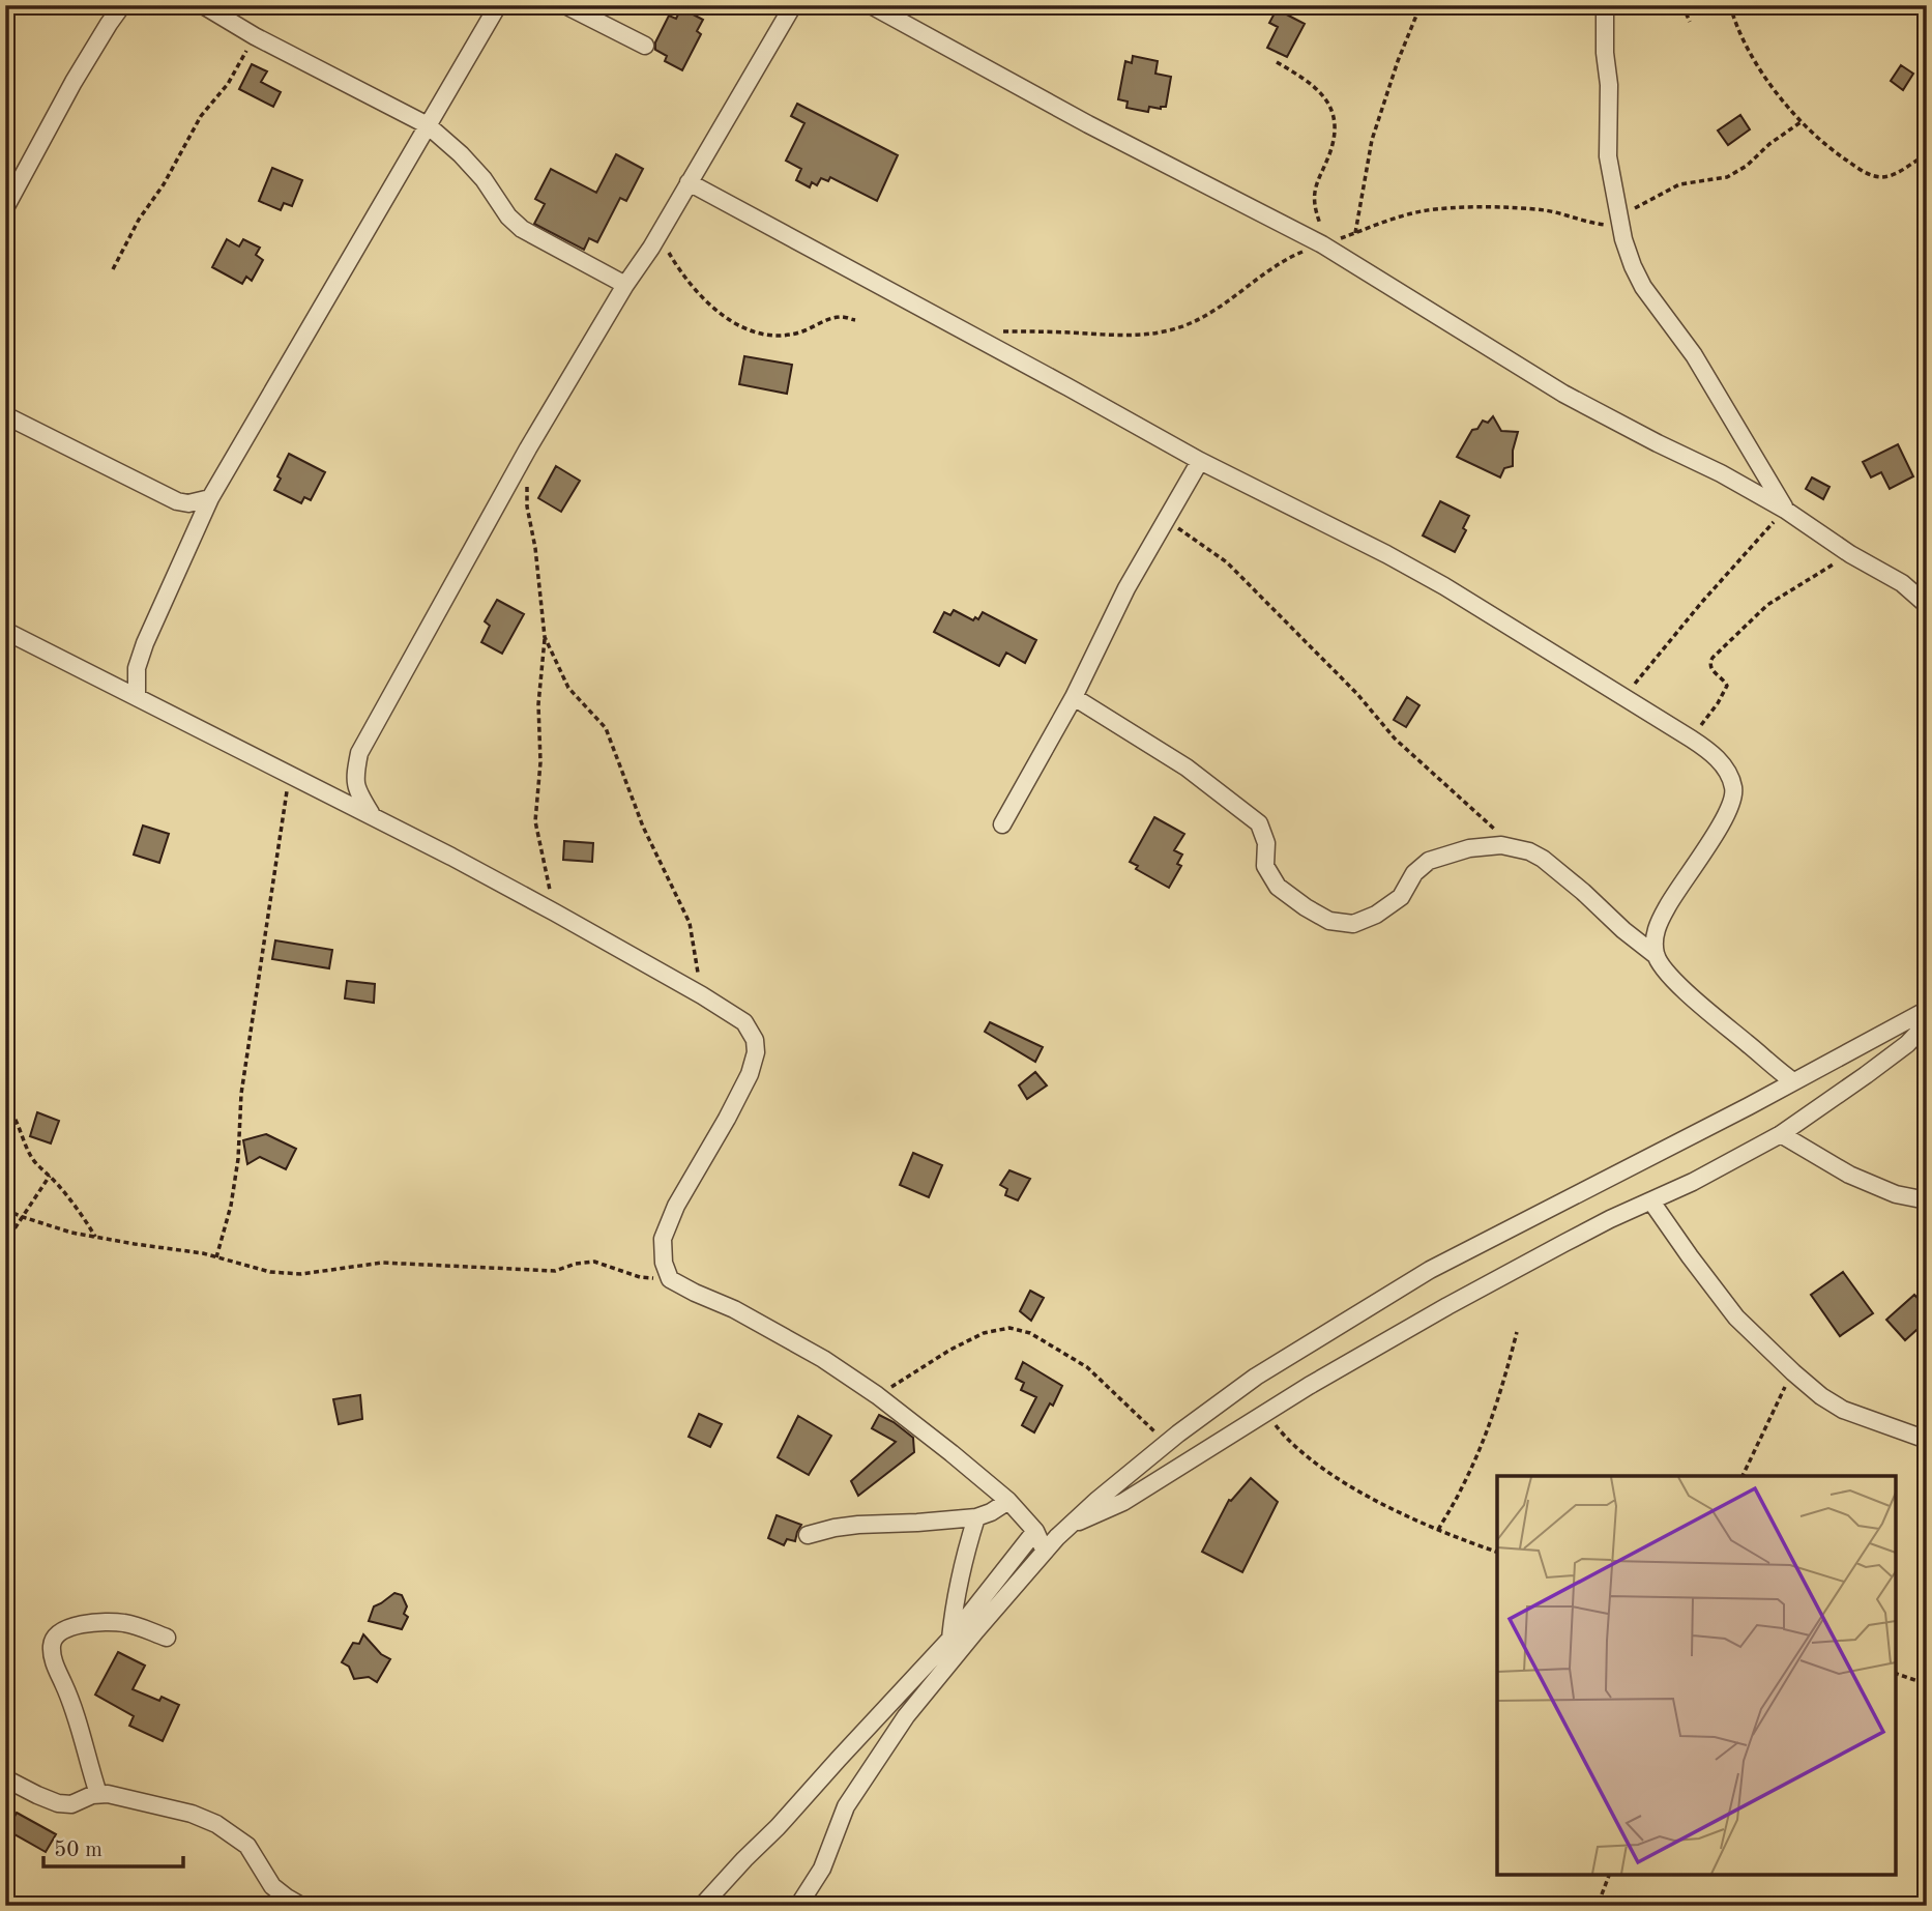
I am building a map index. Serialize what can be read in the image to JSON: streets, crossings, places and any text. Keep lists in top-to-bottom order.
{
  "scale_bar": "50 m"
}
